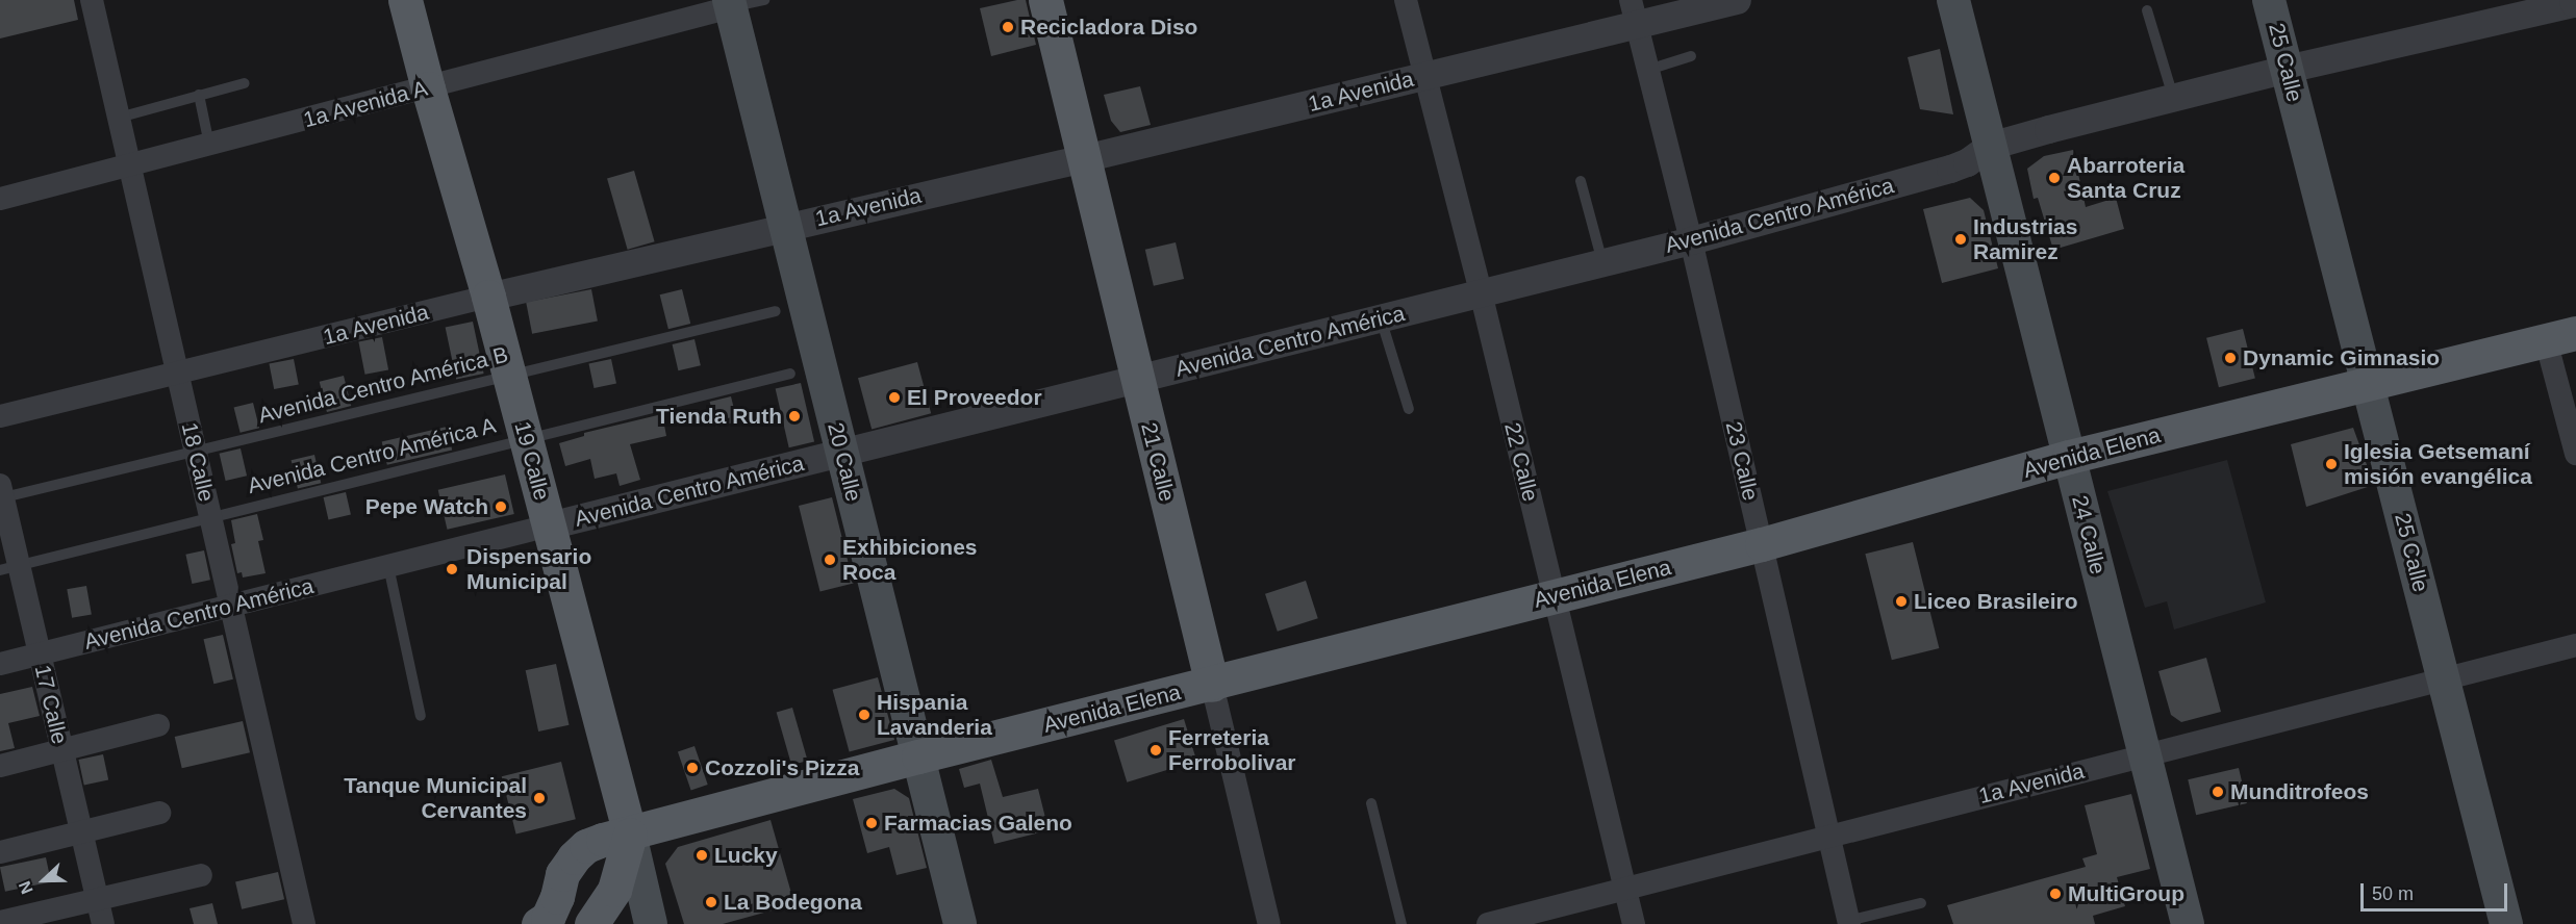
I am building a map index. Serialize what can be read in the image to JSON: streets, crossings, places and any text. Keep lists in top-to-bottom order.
{
  "streets": {
    "main road": [
      "25 Calle",
      "Avenida Elena",
      "19 Calle",
      "20 Calle",
      "21 Calle",
      "24 Calle"
    ],
    "street": [
      "1a Avenida",
      "1a Avenida A",
      "Avenida Centro América",
      "23 Calle",
      "18 Calle",
      "22 Calle",
      "17 Calle"
    ],
    "lane": ["Avenida Centro América B", "Avenida Centro América A"]
  },
  "crossings": [
    ["25 Calle", "1a Avenida"],
    ["25 Calle", "Avenida Centro América"],
    ["25 Calle", "Avenida Elena"],
    ["1a Avenida", "19 Calle"],
    ["1a Avenida", "23 Calle"],
    ["1a Avenida", "18 Calle"],
    ["1a Avenida", "20 Calle"],
    ["1a Avenida", "21 Calle"],
    ["1a Avenida", "22 Calle"],
    ["1a Avenida", "24 Calle"],
    ["1a Avenida A", "19 Calle"],
    ["1a Avenida A", "18 Calle"],
    ["1a Avenida A", "20 Calle"],
    ["Avenida Centro América", "19 Calle"],
    ["Avenida Centro América", "23 Calle"],
    ["Avenida Centro América", "18 Calle"],
    ["Avenida Centro América", "20 Calle"],
    ["Avenida Centro América", "21 Calle"],
    ["Avenida Centro América", "22 Calle"],
    ["Avenida Centro América", "24 Calle"],
    ["Avenida Centro América", "17 Calle"],
    ["Avenida Centro América B", "19 Calle"],
    ["Avenida Centro América B", "18 Calle"],
    ["Avenida Centro América B", "17 Calle"],
    ["Avenida Elena", "19 Calle"],
    ["Avenida Elena", "23 Calle"],
    ["Avenida Elena", "20 Calle"],
    ["Avenida Elena", "21 Calle"],
    ["Avenida Elena", "22 Calle"],
    ["Avenida Elena", "24 Calle"],
    ["Avenida Centro América A", "19 Calle"],
    ["Avenida Centro América A", "18 Calle"],
    ["Avenida Centro América A", "17 Calle"]
  ],
  "places": [
    "Recicladora Diso",
    "Abarroteria Santa Cruz",
    "Industrias Ramirez",
    "Dynamic Gimnasio",
    "El Proveedor",
    "Tienda Ruth",
    "Iglesia Getsemaní misión evangélica",
    "Pepe Watch",
    "Exhibiciones Roca",
    "Dispensario Municipal",
    "Liceo Brasileiro",
    "Hispania Lavanderia",
    "Ferreteria Ferrobolivar",
    "Cozzoli's Pizza",
    "Munditrofeos",
    "Tanque Municipal Cervantes",
    "Farmacias Galeno",
    "Lucky",
    "MultiGroup",
    "La Bodegona"
  ],
  "scale_bar": "50 m",
  "north": "left"
}
